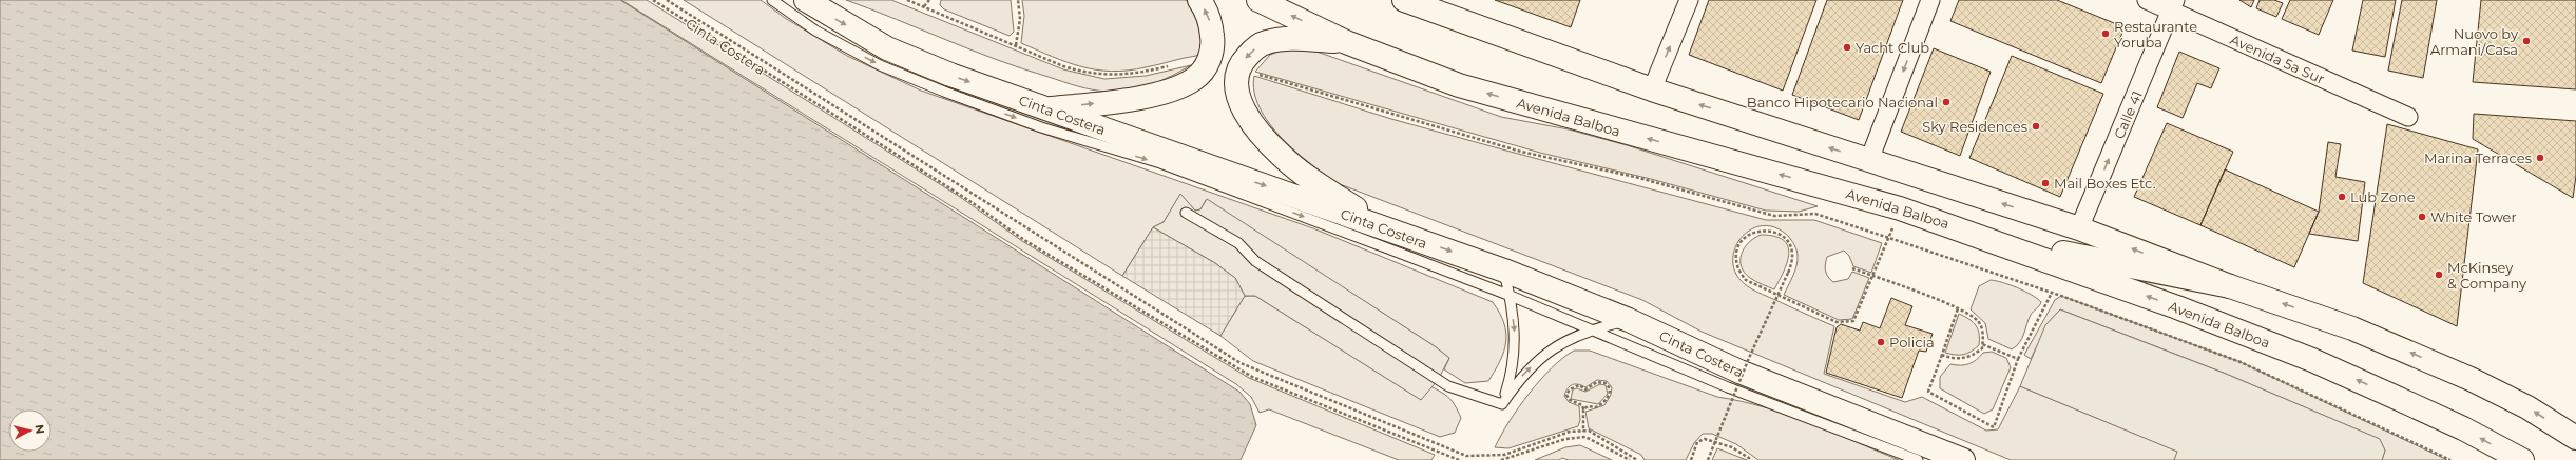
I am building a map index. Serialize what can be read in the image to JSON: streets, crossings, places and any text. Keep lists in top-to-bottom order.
{
  "streets": {
    "main road": ["Cinta Costera", "Avenida Balboa"],
    "street": ["Avenida 5a Sur", "Calle 41"]
  },
  "crossings": [
    ["Avenida 5a Sur", "Calle 41"]
  ],
  "one_way": ["Calle 41"],
  "places": [
    "Restaurante Yoruba",
    "Nuovo by Armani/Casa",
    "Yacht Club",
    "Banco Hipotecario Nacional",
    "Sky Residences",
    "Marina Terraces",
    "Mail Boxes Etc.",
    "Lub Zone",
    "White Tower",
    "McKinsey & Company",
    "Policia"
  ],
  "north": "right"
}
